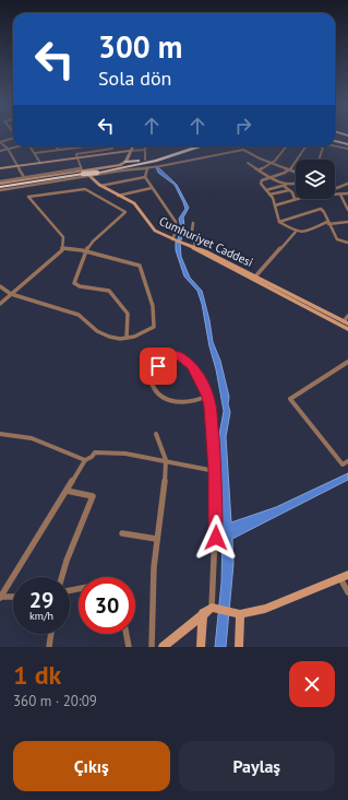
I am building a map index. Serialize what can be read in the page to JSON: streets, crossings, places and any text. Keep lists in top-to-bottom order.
{
  "streets": {
    "street": ["Cumhuriyet Caddesi"]
  },
  "page": {
    "turn": ["300 m", "Sola dön"],
    "speed": "29 km/h",
    "limit": "30",
    "heading": ["1 dk", "360 m · 20:09"],
    "buttons": ["Çıkış", "Paylaş"]
  }
}
